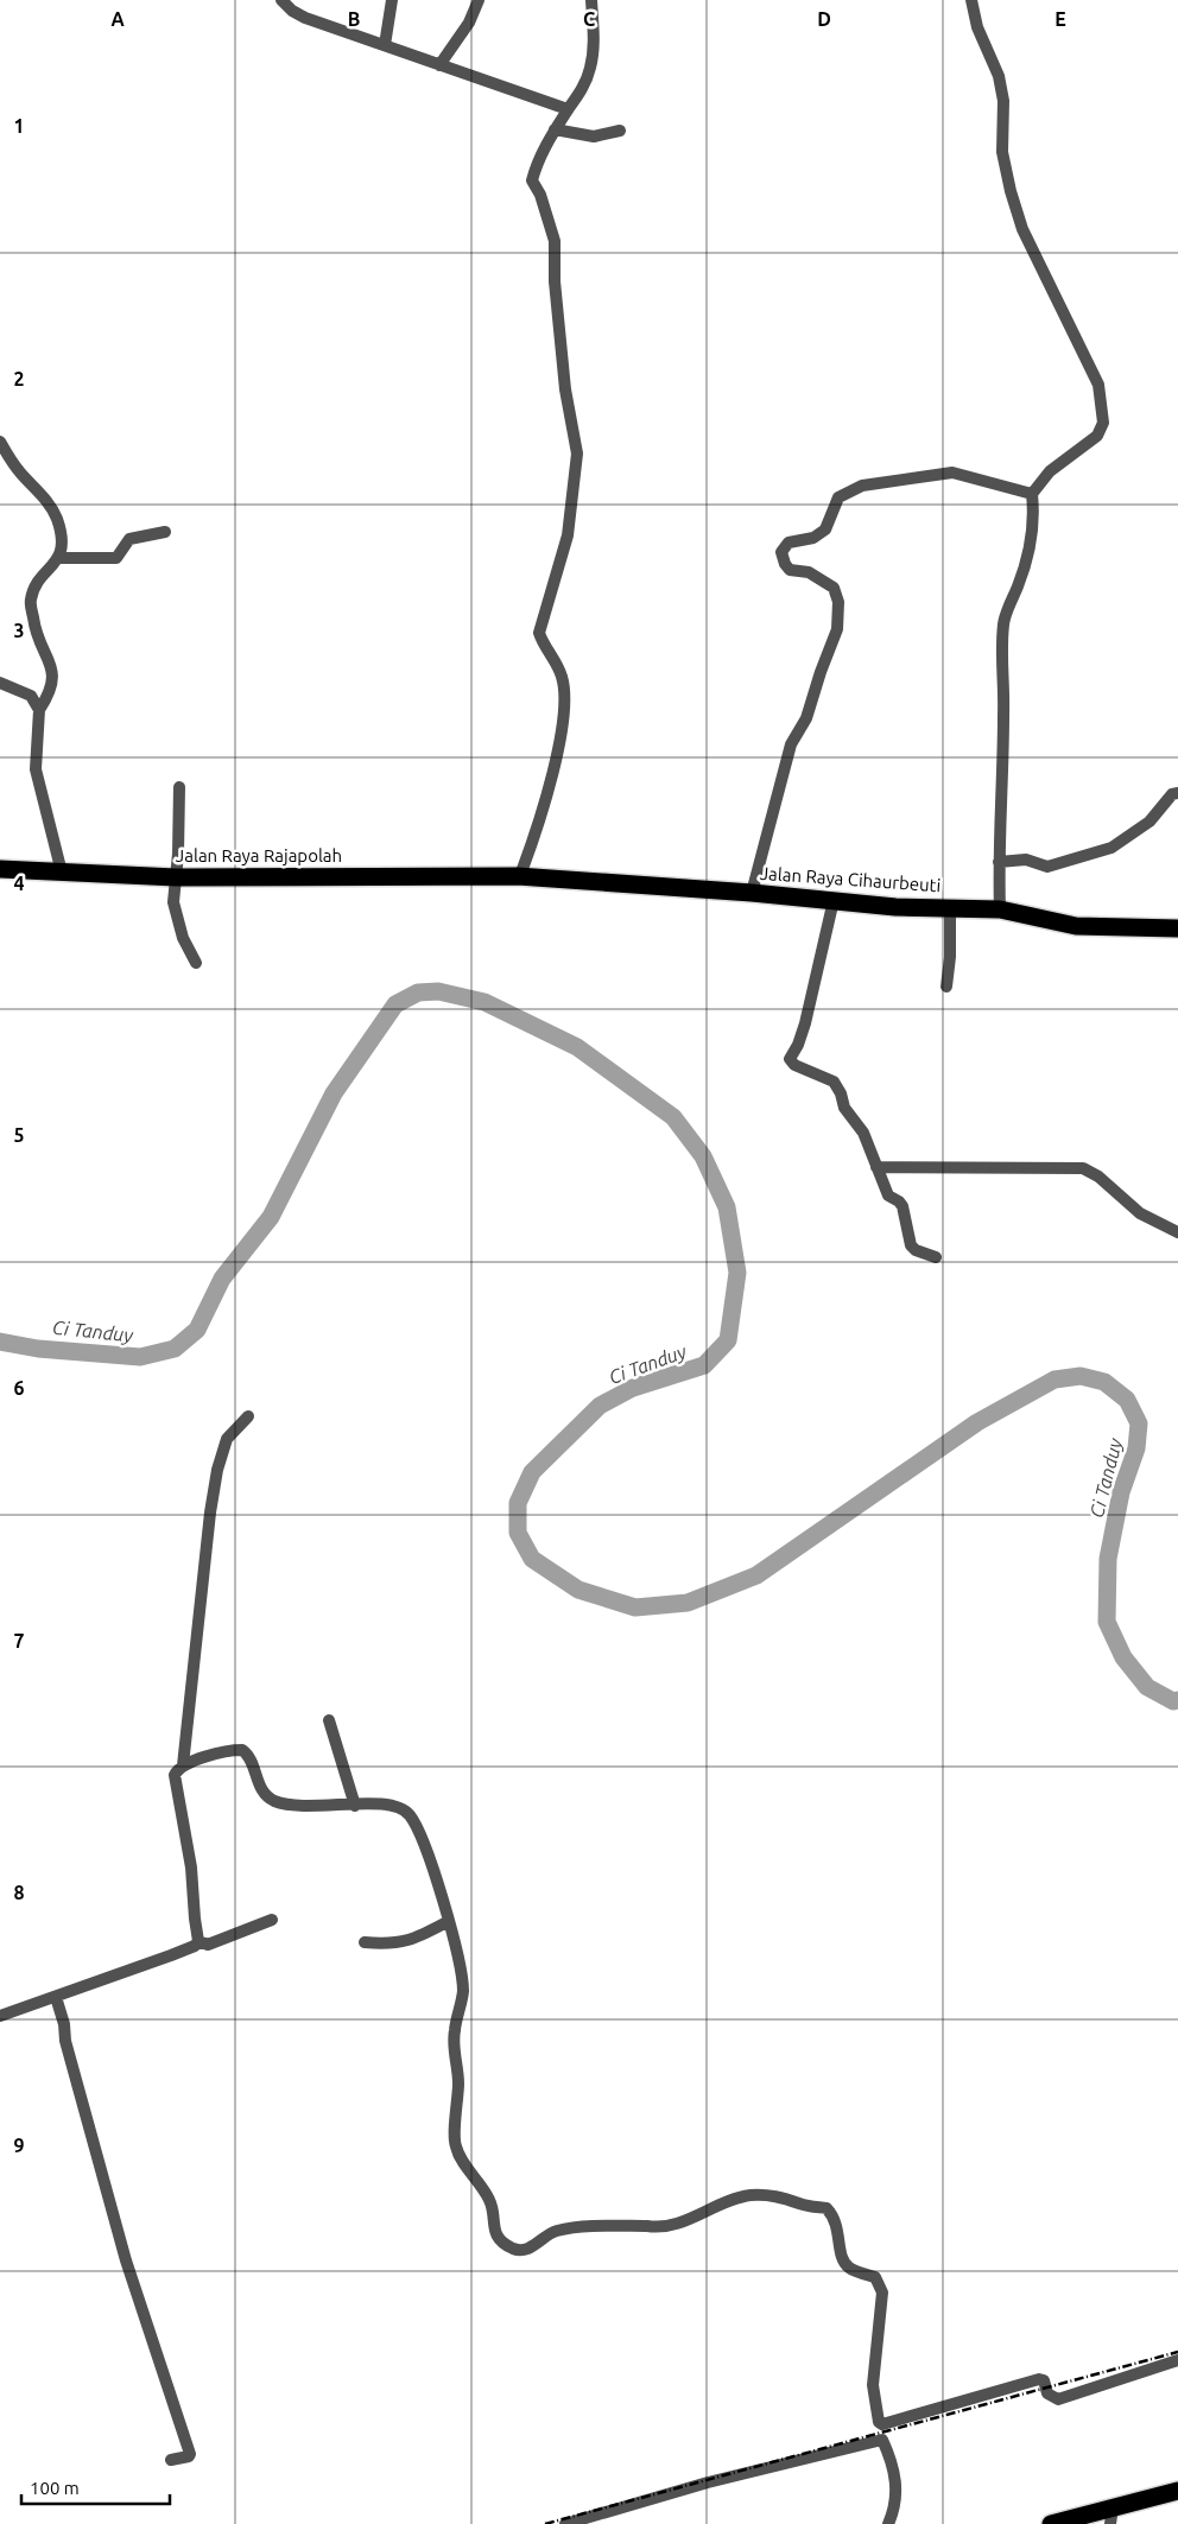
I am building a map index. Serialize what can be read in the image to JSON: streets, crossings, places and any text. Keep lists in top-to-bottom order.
{
  "streets": {
    "highway": ["Jalan Raya Rajapolah", "Jalan Raya Cihaurbeuti"]
  },
  "crossings": [
    ["Jalan Raya Rajapolah", "Jalan Raya Cihaurbeuti"]
  ],
  "water": ["Ci Tanduy"],
  "scale_bar": "100 m",
  "grid": {
    "columns": [
      "A",
      "B",
      "C",
      "D",
      "E"
    ],
    "rows": [
      "1",
      "2",
      "3",
      "4",
      "5",
      "6",
      "7",
      "8",
      "9"
    ]
  }
}
